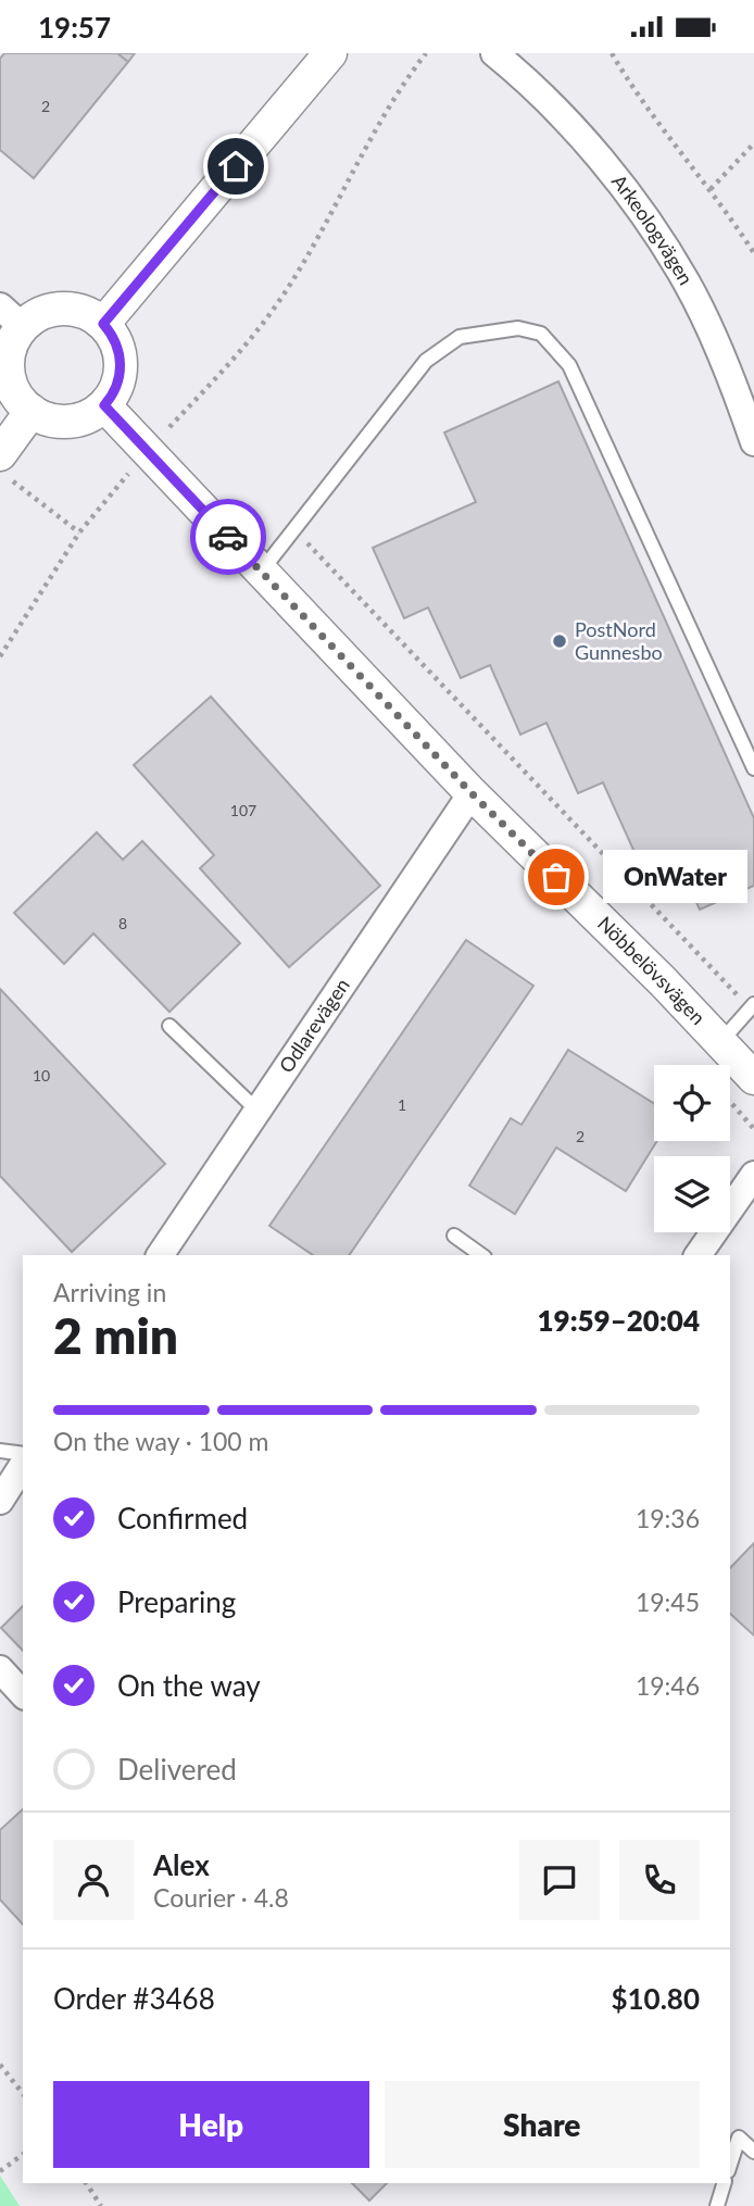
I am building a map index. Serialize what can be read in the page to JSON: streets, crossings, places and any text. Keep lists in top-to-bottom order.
{
  "streets": {
    "street": ["Arkeologvägen", "Nöbbelövsvägen", "Odlarevägen"]
  },
  "crossings": [
    ["Nöbbelövsvägen", "Odlarevägen"]
  ],
  "places": ["PostNord Gunnesbo", "OnWater"],
  "house_numbers": [
    "2",
    "107",
    "8",
    "10",
    "1",
    "2"
  ],
  "page": {
    "status": "19:57",
    "bubble": "OnWater",
    "heading": ["2 min", "Arriving in", "19:59–20:04"],
    "panel": [
      "Alex",
      "Courier · 4.8",
      "Order #3468",
      "$10.80"
    ],
    "bar": "On the way · 100 m",
    "list": [
      ["Confirmed", "19:36"],
      ["Preparing", "19:45"],
      ["On the way", "19:46"],
      "Delivered"
    ],
    "buttons": ["Help", "Share"]
  }
}
